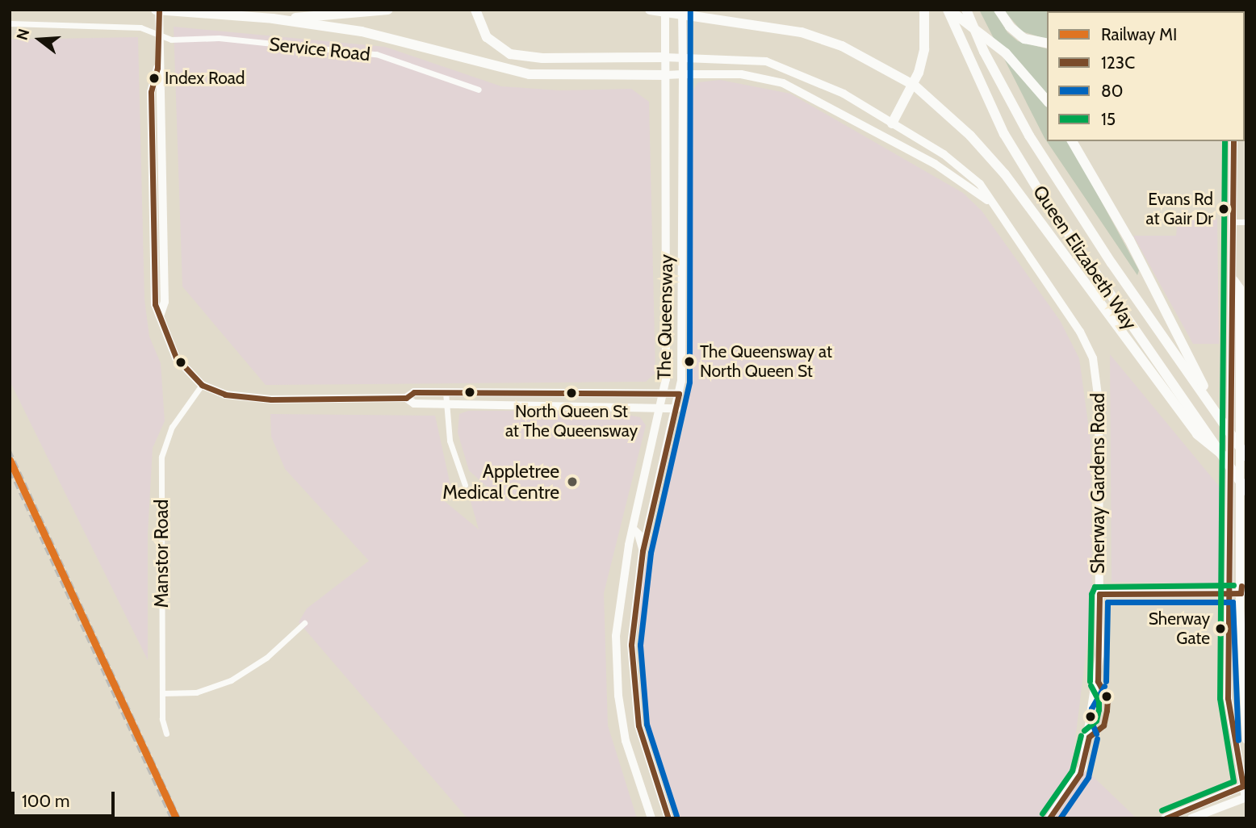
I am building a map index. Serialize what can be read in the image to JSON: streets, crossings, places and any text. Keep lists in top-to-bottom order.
{
  "streets": {
    "highway": ["Queen Elizabeth Way"],
    "main road": ["The Queensway", "Sherway Gardens Road"],
    "street": ["Service Road", "Manstor Road"]
  },
  "crossings": [
    ["The Queensway", "Sherway Gardens Road"]
  ],
  "places": [
    "Index Road",
    "Evans Rd at Gair Dr",
    "The Queensway at North Queen St",
    "North Queen St at The Queensway",
    "Appletree Medical Centre",
    "Sherway Gate"
  ],
  "lines": [
    "transit line 123C",
    "transit line 80",
    "transit line 15",
    "rail line MI"
  ],
  "legend": [
    "Railway MI",
    "123C",
    "80",
    "15"
  ],
  "scale_bar": "100 m",
  "north": "left"
}
